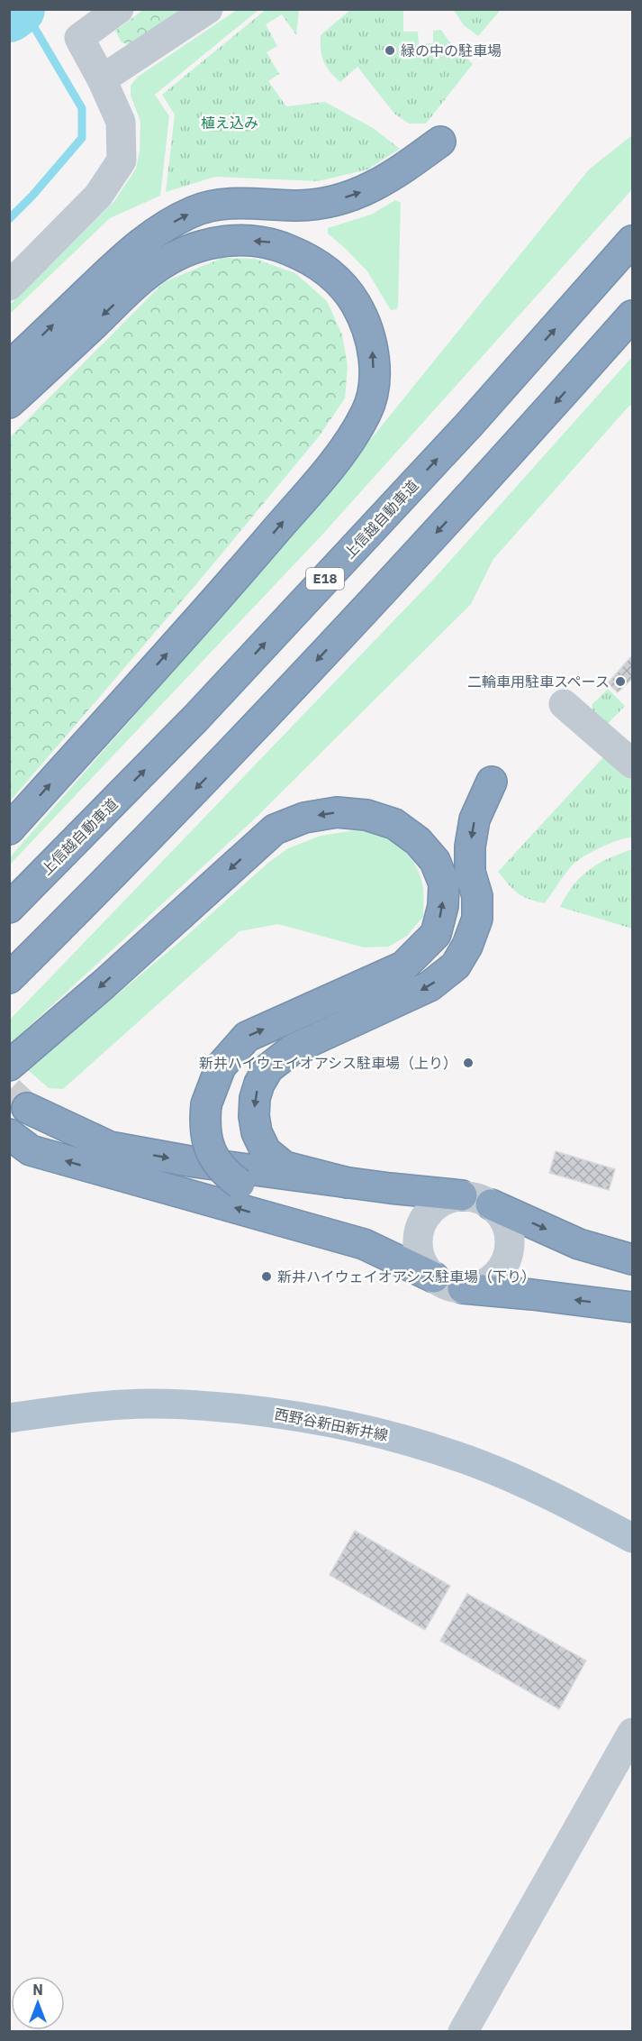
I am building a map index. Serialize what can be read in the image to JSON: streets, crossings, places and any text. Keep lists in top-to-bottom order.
{
  "streets": {
    "highway": ["上信越自動車道", "E18"],
    "main road": ["西野谷新田新井線"]
  },
  "parks": ["植え込み"],
  "places": [
    "緑の中の駐車場",
    "二輪車用駐車スペース",
    "新井ハイウェイオアシス駐車場（上り）",
    "新井ハイウェイオアシス駐車場（下り）"
  ],
  "north": "top"
}
